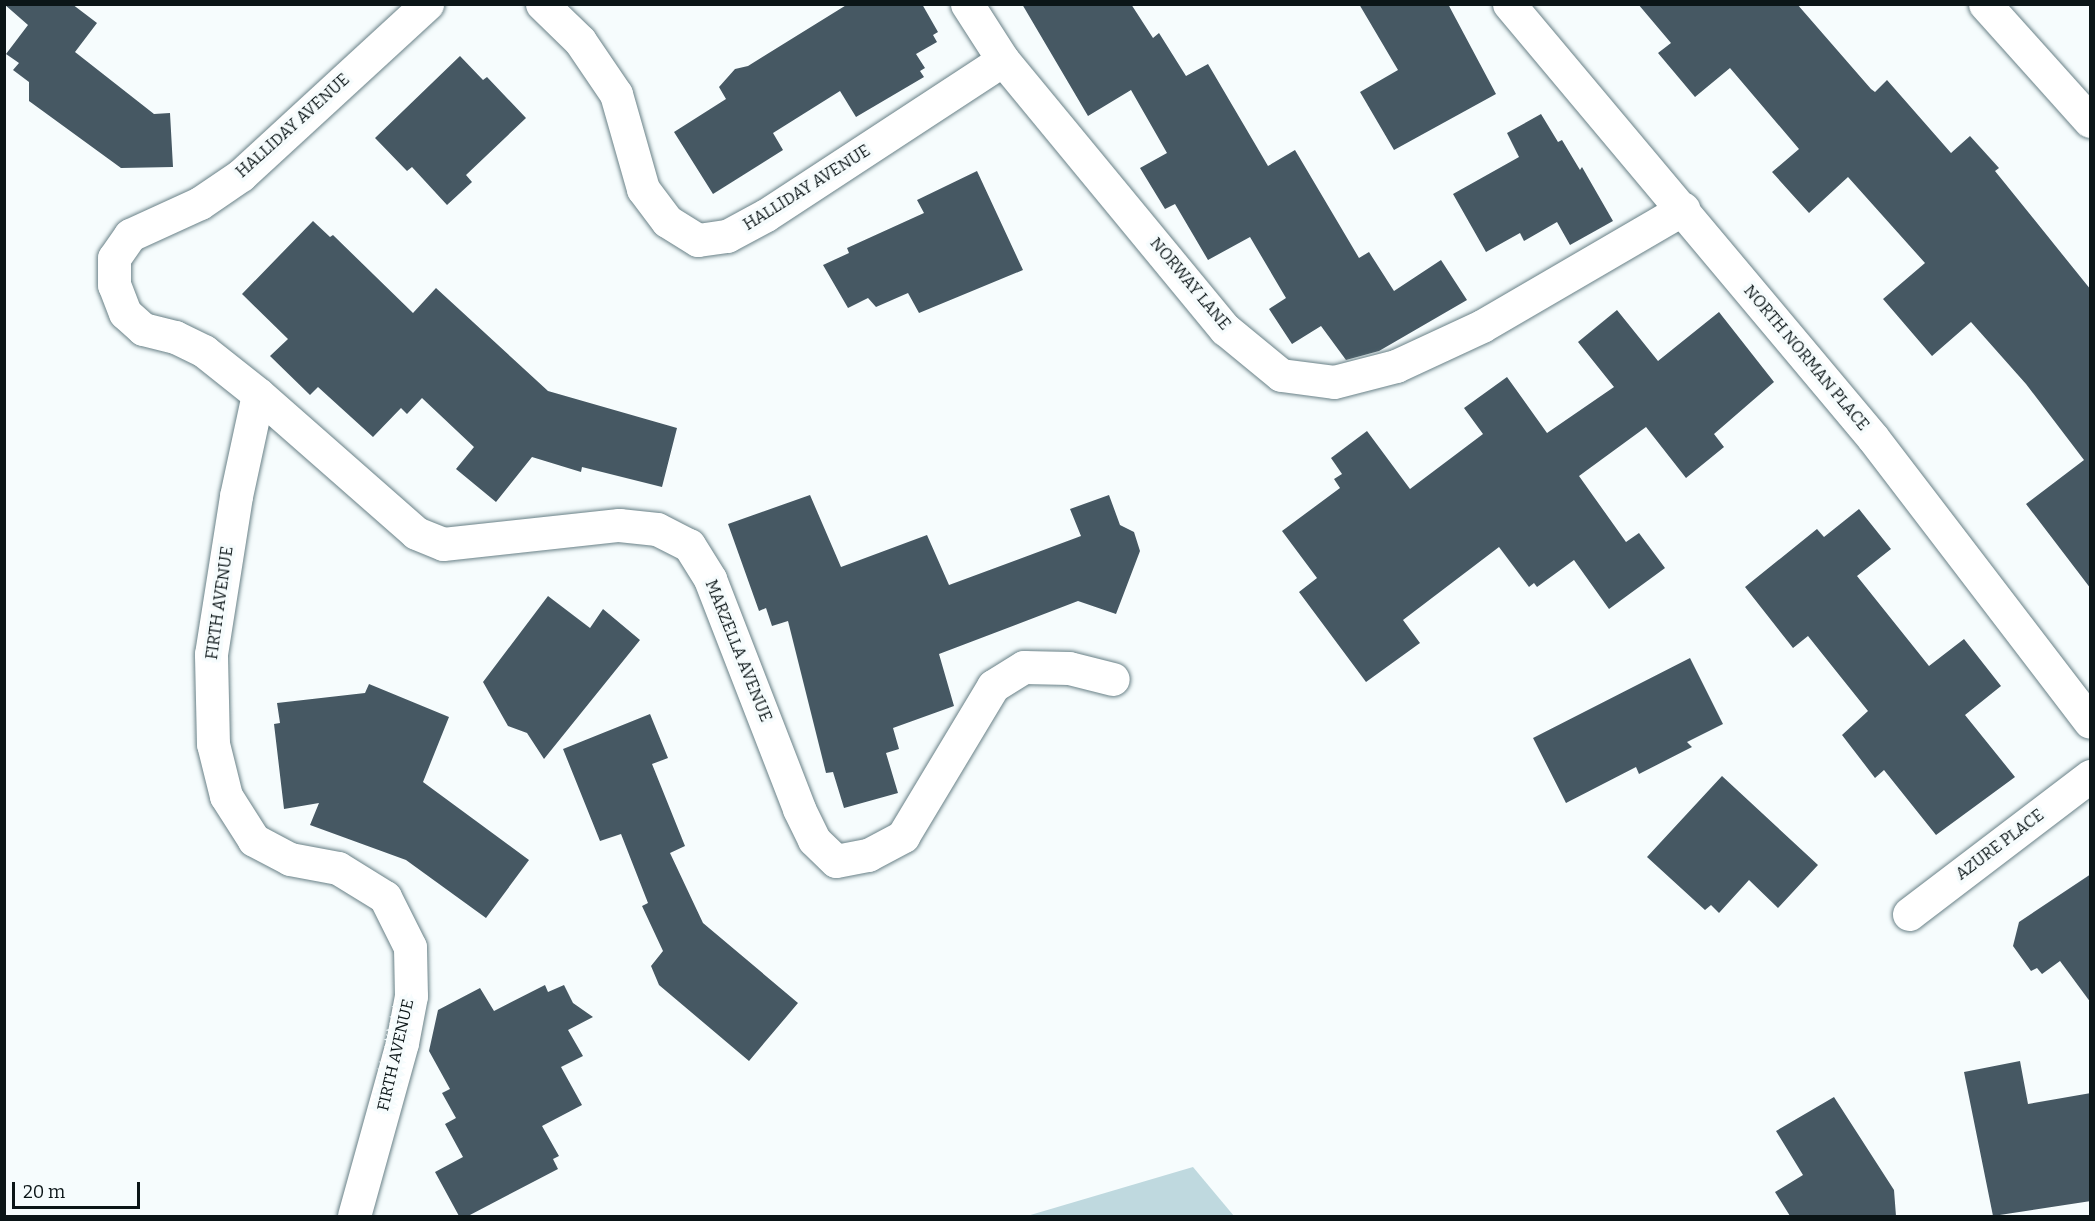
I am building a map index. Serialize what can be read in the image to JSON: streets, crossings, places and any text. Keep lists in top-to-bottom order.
{
  "streets": {
    "street": [
      "HALLIDAY AVENUE",
      "NORWAY LANE",
      "NORTH NORMAN PLACE",
      "FIRTH AVENUE",
      "MARZELLA AVENUE",
      "AZURE PLACE"
    ]
  },
  "crossings": [
    ["HALLIDAY AVENUE", "NORWAY LANE"],
    ["HALLIDAY AVENUE", "FIRTH AVENUE"],
    ["HALLIDAY AVENUE", "MARZELLA AVENUE"],
    ["NORWAY LANE", "NORTH NORMAN PLACE"],
    ["FIRTH AVENUE", "MARZELLA AVENUE"]
  ],
  "scale_bar": "20 m"
}
